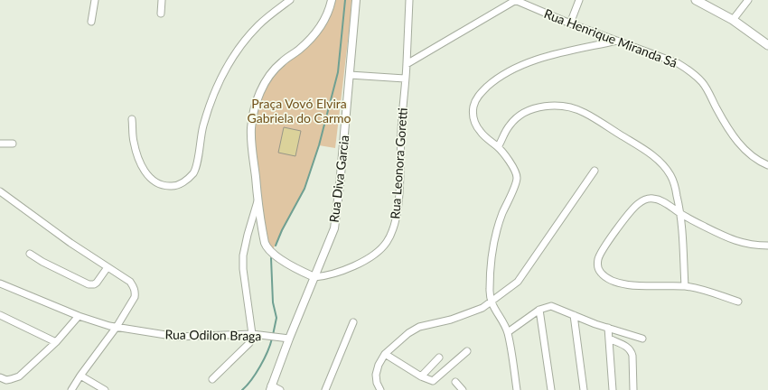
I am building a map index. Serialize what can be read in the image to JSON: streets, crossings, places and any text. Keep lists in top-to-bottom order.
{
  "streets": {
    "street": [
      "Rua Henrique Miranda Sá",
      "Rua Leonora Goretti",
      "Rua Diva Garcia",
      "Rua Odilon Braga"
    ]
  },
  "crossings": [
    ["Rua Leonora Goretti", "Rua Diva Garcia"],
    ["Rua Diva Garcia", "Rua Odilon Braga"]
  ],
  "parks": ["Praça Vovó Elvira Gabriela do Carmo"]
}
